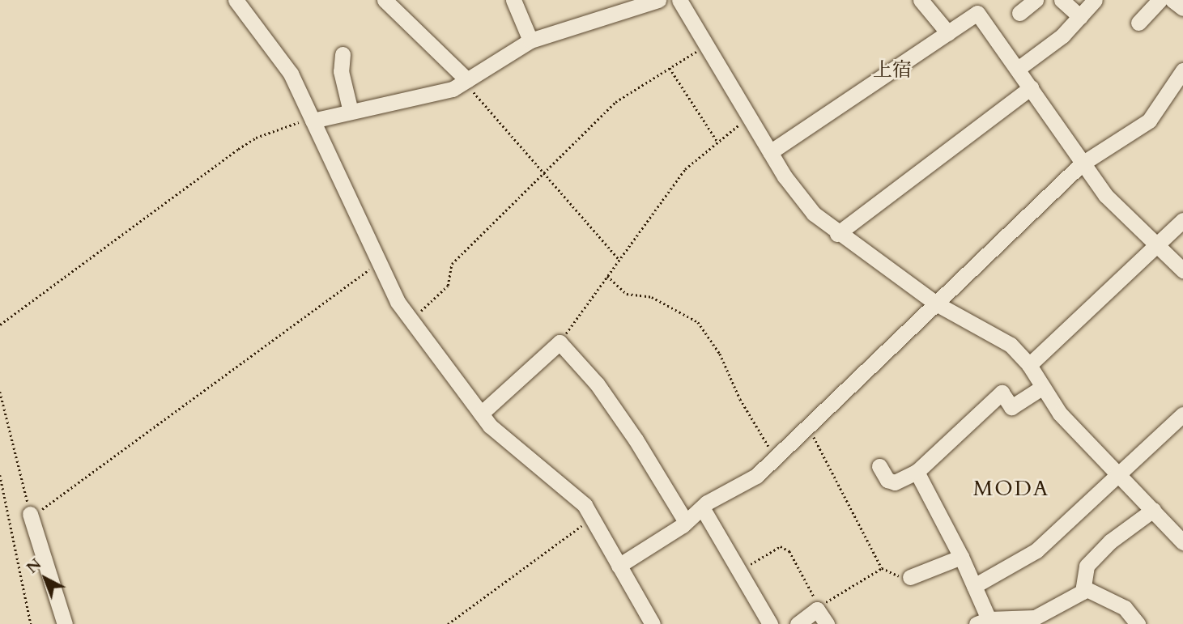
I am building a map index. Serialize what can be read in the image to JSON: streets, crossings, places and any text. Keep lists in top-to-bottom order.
{
  "districts": ["上宿", "MODA"],
  "north": "top left"
}
